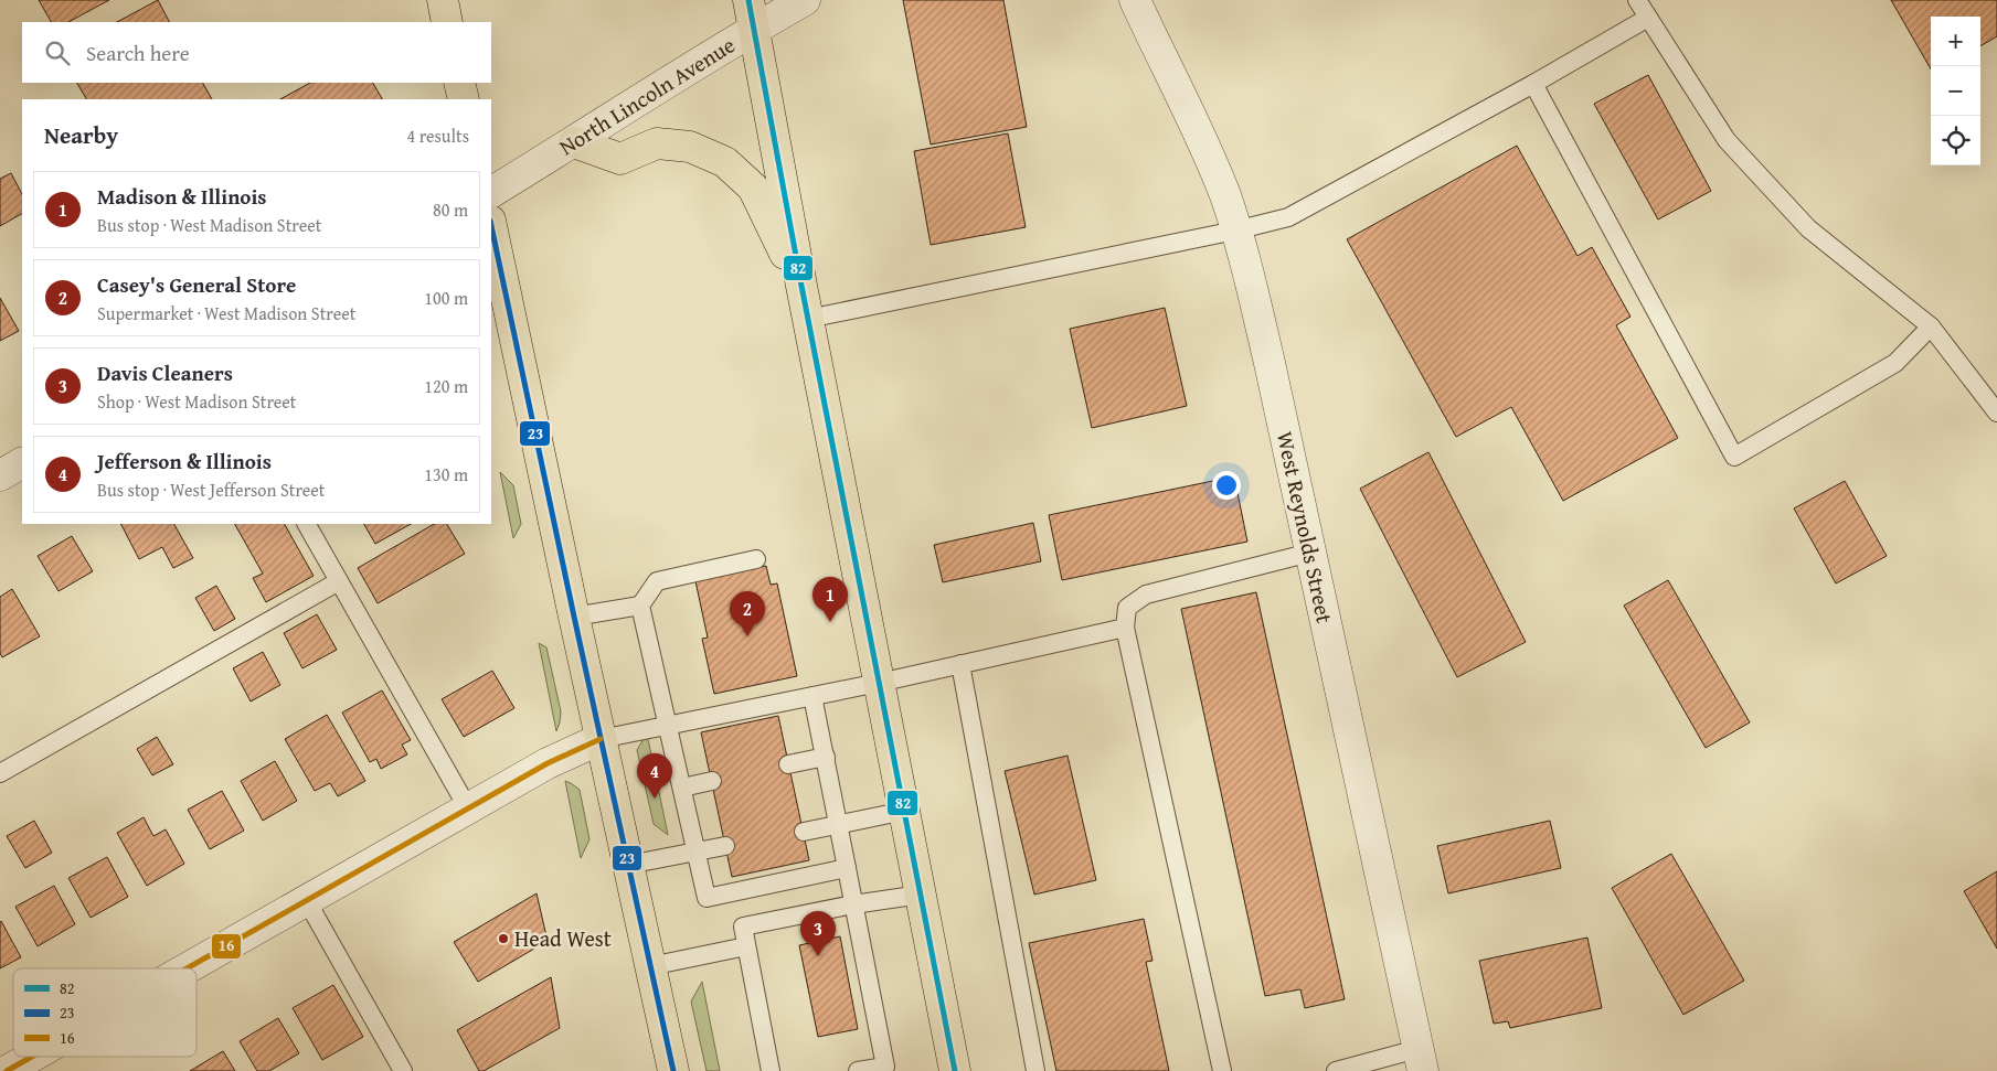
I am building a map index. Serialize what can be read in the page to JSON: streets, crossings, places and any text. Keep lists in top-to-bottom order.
{
  "streets": {
    "street": ["North Lincoln Avenue", "West Reynolds Street"]
  },
  "places": ["Head West"],
  "lines": ["transit line 82", "transit line 23", "transit line 16"],
  "legend": ["82", "23", "16"],
  "page": {
    "map_buttons": ["+", "−"],
    "search": "Search here",
    "heading": ["Nearby", "4 results"],
    "list": [
      {
        "mark": "1",
        "name": "Madison & Illinois",
        "note": "Bus stop · West Madison Street",
        "value": "80 m"
      },
      {
        "mark": "2",
        "name": "Casey's General Store",
        "note": "Supermarket · West Madison Street",
        "value": "100 m"
      },
      {
        "mark": "3",
        "name": "Davis Cleaners",
        "note": "Shop · West Madison Street",
        "value": "120 m"
      },
      {
        "mark": "4",
        "name": "Jefferson & Illinois",
        "note": "Bus stop · West Jefferson Street",
        "value": "130 m"
      }
    ],
    "pins": [
      "1",
      "2",
      "4",
      "3"
    ]
  }
}
